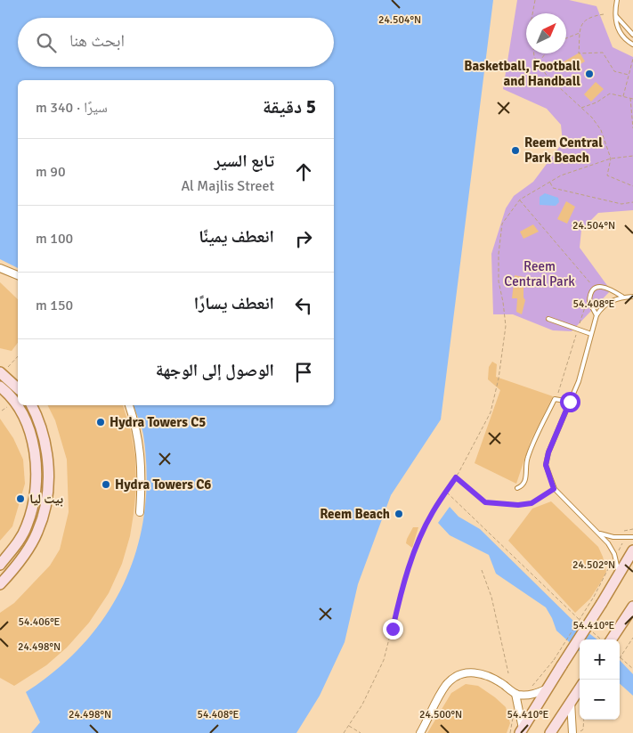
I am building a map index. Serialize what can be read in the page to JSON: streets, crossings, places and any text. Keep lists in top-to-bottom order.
{
  "parks": ["Reem Central Park"],
  "places": [
    "Basketball, Football and Handball",
    "Reem Central Park Beach",
    "Hydra Towers C5",
    "Hydra Towers C6",
    "بيت ليا",
    "Reem Beach"
  ],
  "north": "top right",
  "page": {
    "search": "ابحث هنا",
    "heading": ["5 دقيقة", "سيرًا · 340 m"],
    "list": [
      ["تابع السير", "Al Majlis Street", "90 m"],
      ["انعطف يمينًا", "100 m"],
      ["انعطف يسارًا", "150 m"],
      "الوصول إلى الوجهة"
    ],
    "map_buttons": ["+", "−"]
  },
  "coordinates": [
    "24.504°N",
    "54.408°E",
    "24.502°N",
    "54.406°E",
    "54.410°E",
    "24.498°N",
    "24.500°N"
  ]
}
